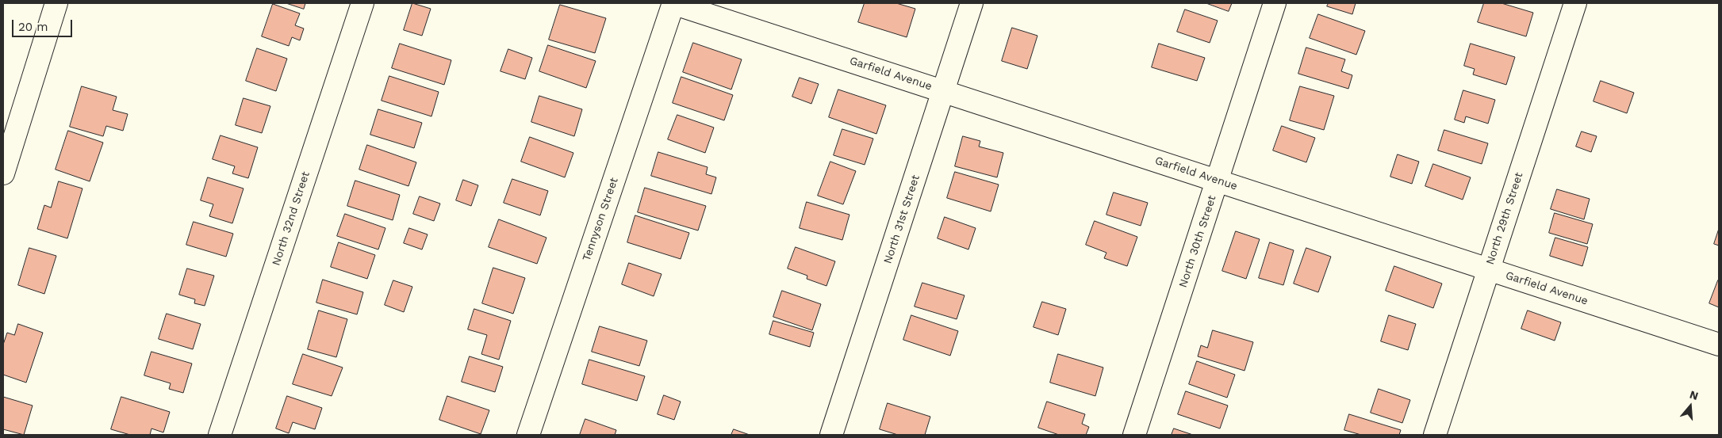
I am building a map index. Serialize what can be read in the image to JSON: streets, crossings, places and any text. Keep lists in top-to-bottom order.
{
  "streets": {
    "street": [
      "Garfield Avenue",
      "North 32nd Street",
      "North 29th Street",
      "Tennyson Street",
      "North 31st Street",
      "North 30th Street"
    ]
  },
  "crossings": [
    ["Garfield Avenue", "North 29th Street"],
    ["Garfield Avenue", "Tennyson Street"],
    ["Garfield Avenue", "North 31st Street"],
    ["Garfield Avenue", "North 30th Street"]
  ],
  "scale_bar": "20 m",
  "north": "top"
}
